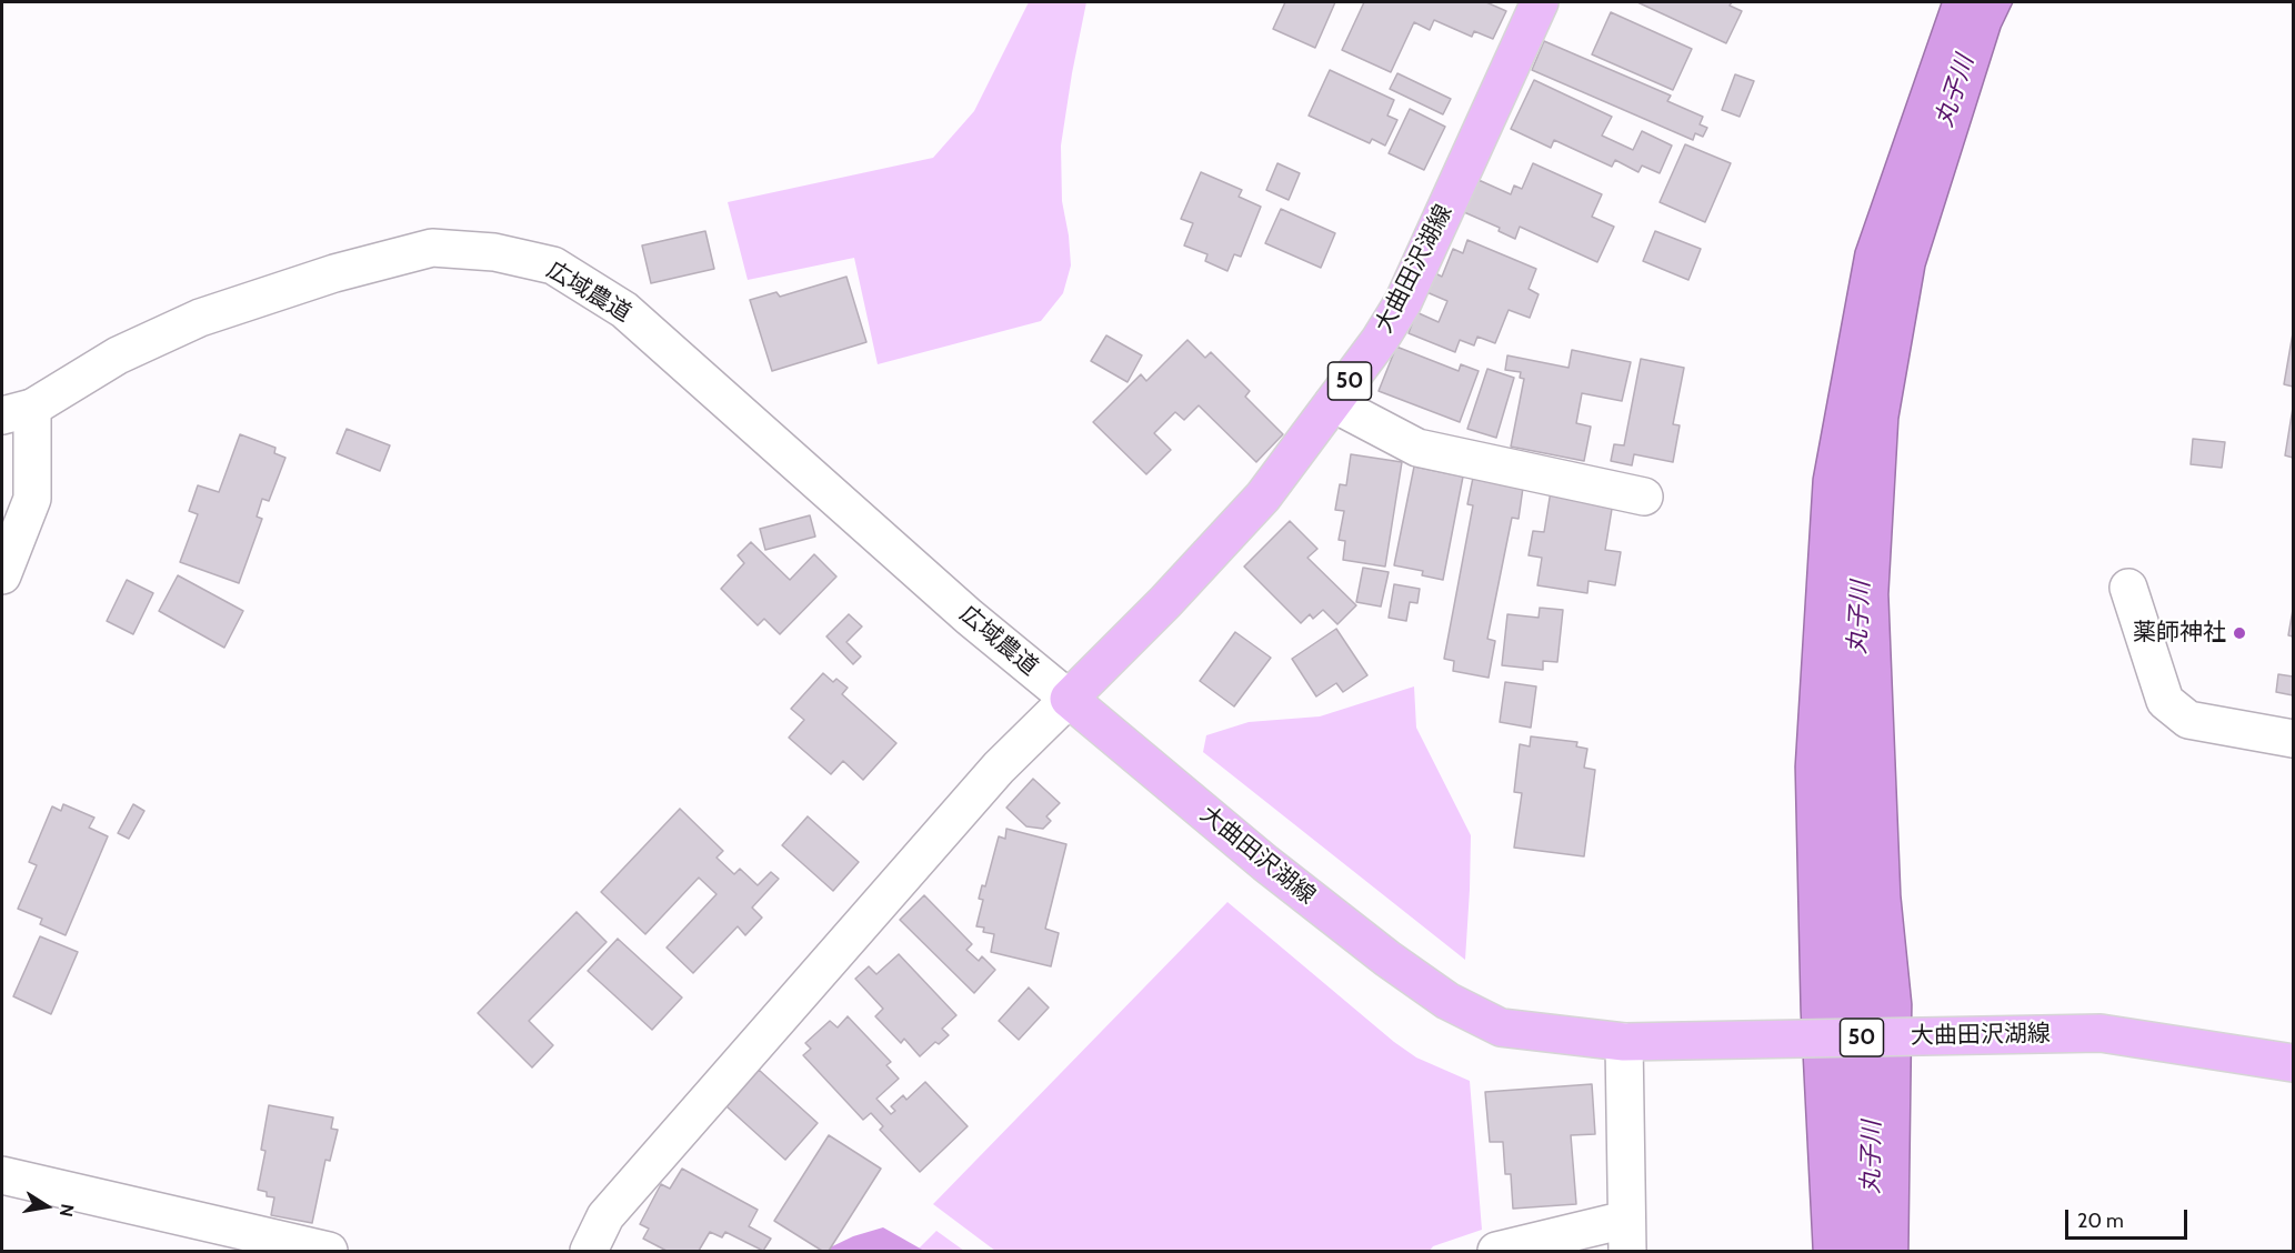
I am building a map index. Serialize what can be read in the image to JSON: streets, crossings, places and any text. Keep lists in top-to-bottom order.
{
  "streets": {
    "main road": ["大曲田沢湖線", "50"],
    "street": ["広域農道"]
  },
  "crossings": [
    ["大曲田沢湖線", "広域農道"]
  ],
  "water": ["丸子川"],
  "places": ["薬師神社"],
  "scale_bar": "20 m",
  "north": "right"
}
